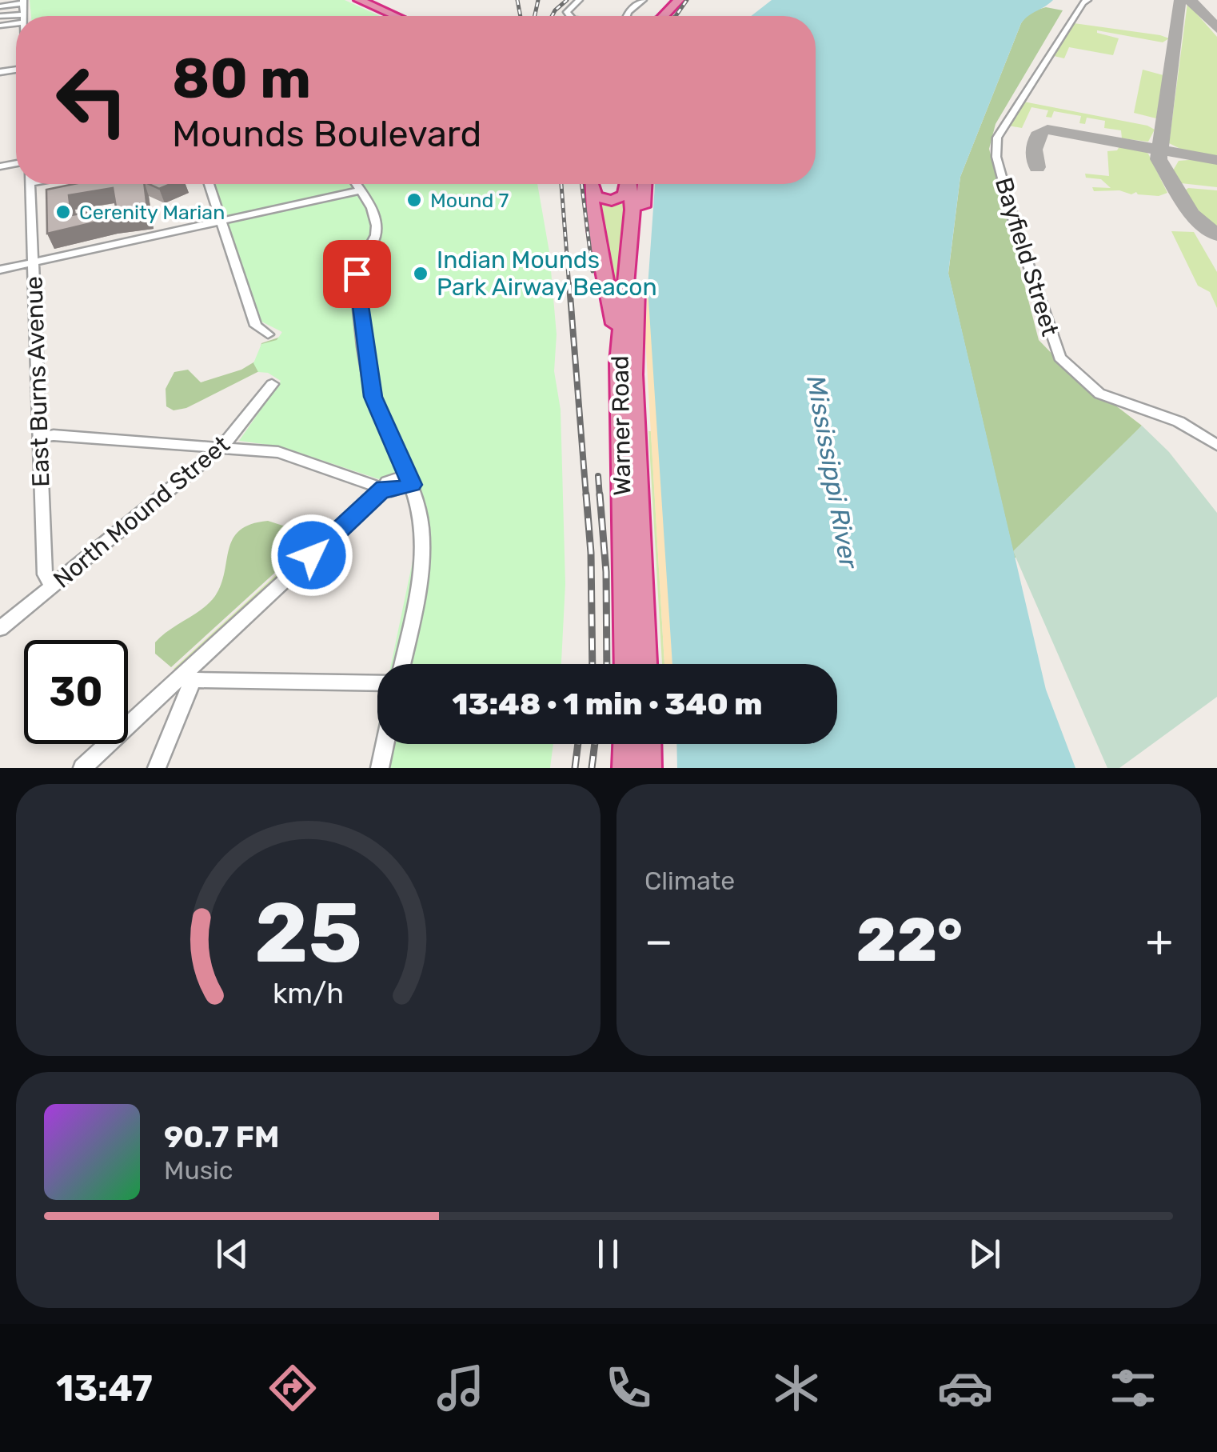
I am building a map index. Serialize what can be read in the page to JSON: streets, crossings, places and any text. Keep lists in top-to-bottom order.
{
  "streets": {
    "highway": ["Warner Road"],
    "street": ["Bayfield Street", "East Burns Avenue", "North Mound Street"]
  },
  "crossings": [
    ["East Burns Avenue", "North Mound Street"]
  ],
  "water": ["Mississippi River"],
  "places": ["Mound 7", "Cerenity Marian", "Indian Mounds Park Airway Beacon"],
  "page": {
    "turn": ["80 m", "Mounds Boulevard"],
    "limit": "30",
    "trip": "13:48 · 1 min · 340 m",
    "tile": "Climate",
    "heat": ["−", "22°", "+"],
    "song": ["90.7 FM", "Music"],
    "tabs": "13:47",
    "gauge": ["25", "km/h"]
  }
}
